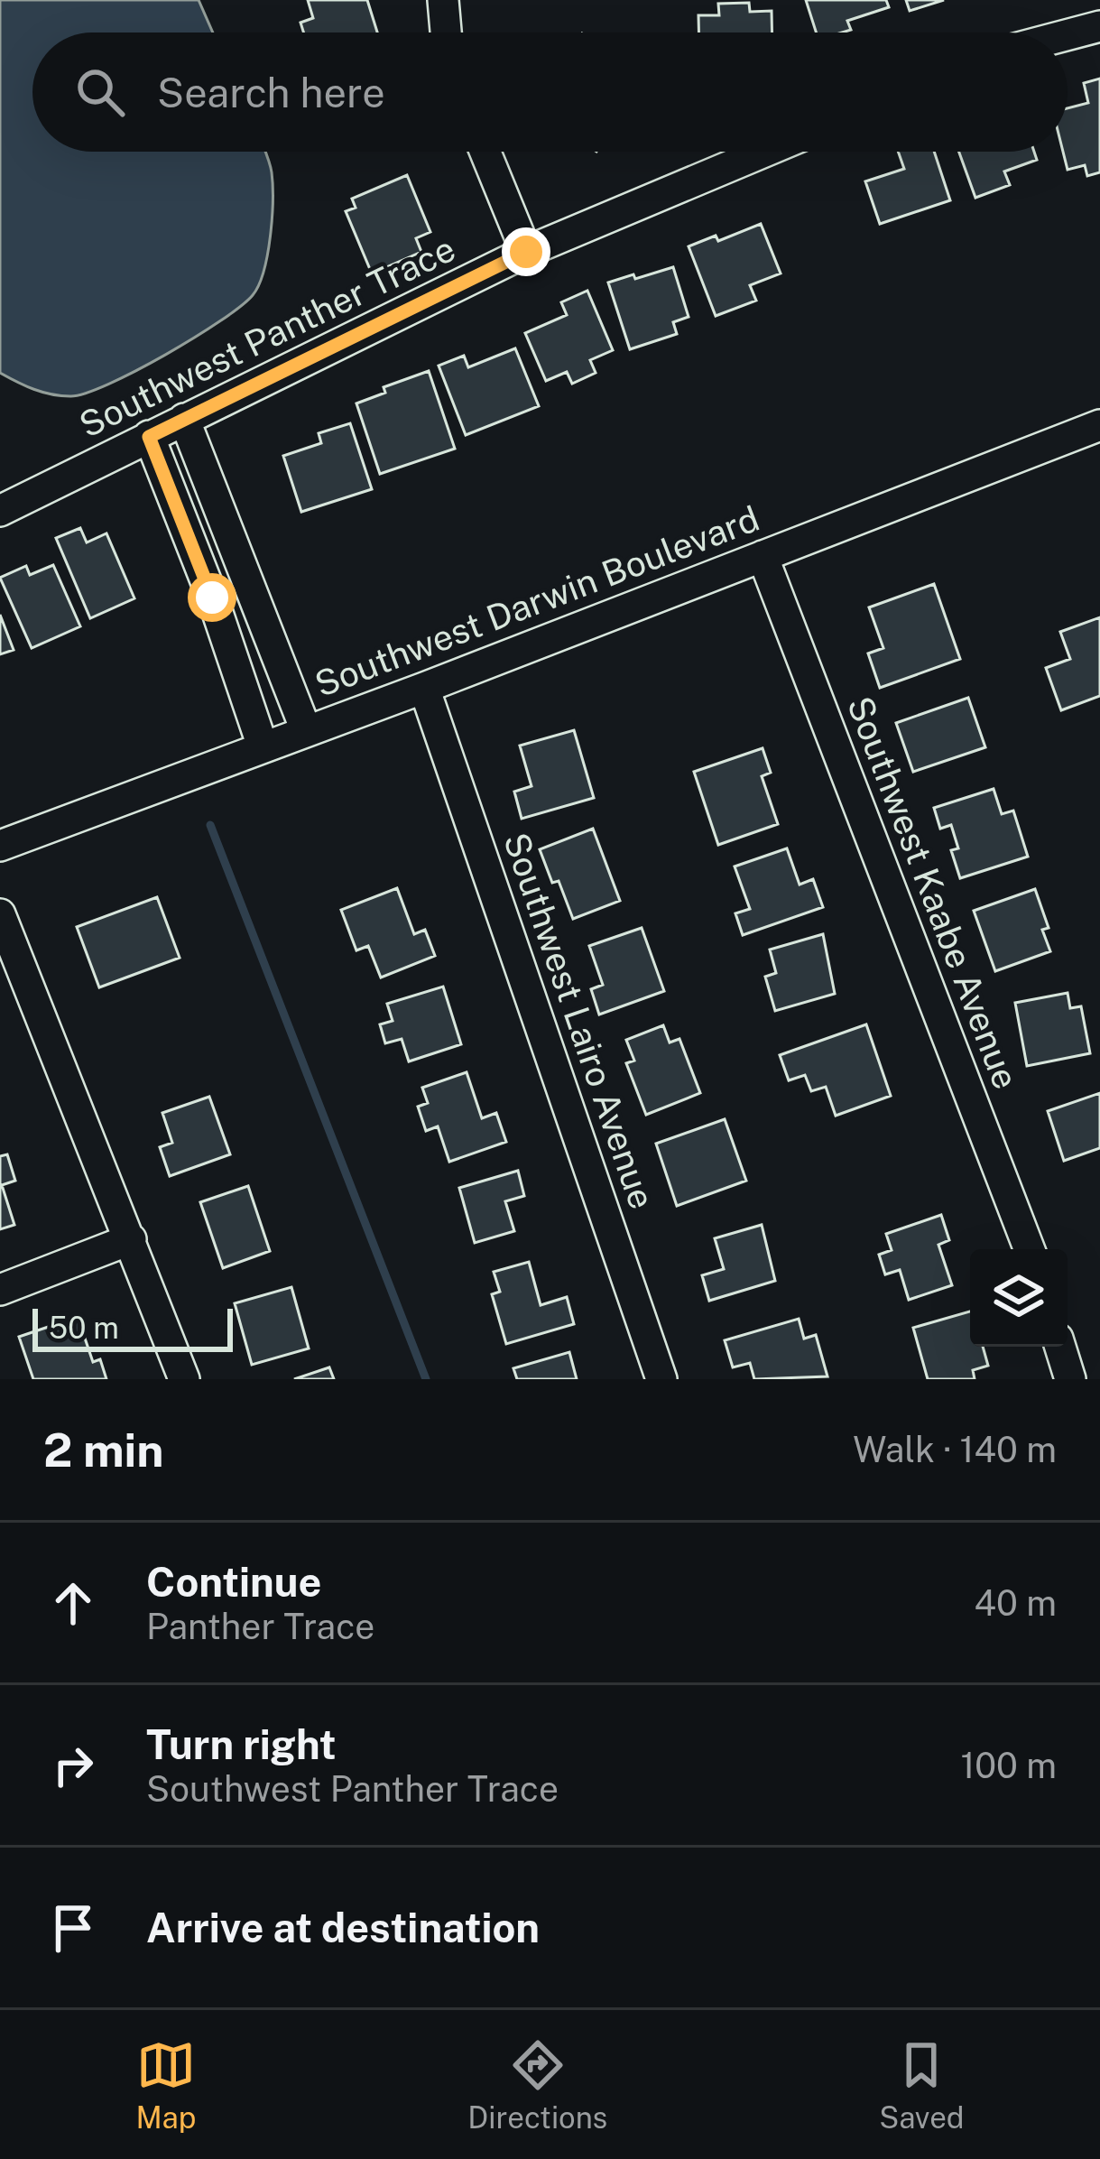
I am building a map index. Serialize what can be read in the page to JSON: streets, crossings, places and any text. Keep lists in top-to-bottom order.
{
  "streets": {
    "street": [
      "Southwest Panther Trace",
      "Southwest Darwin Boulevard",
      "Southwest Kaabe Avenue",
      "Southwest Lairo Avenue"
    ]
  },
  "crossings": [
    ["Southwest Darwin Boulevard", "Southwest Kaabe Avenue"],
    ["Southwest Darwin Boulevard", "Southwest Lairo Avenue"]
  ],
  "scale_bar": "50 m",
  "page": {
    "search": "Search here",
    "scale": "50 m",
    "heading": ["2 min", "Walk · 140 m"],
    "list": [
      ["Continue", "Panther Trace", "40 m"],
      ["Turn right", "Southwest Panther Trace", "100 m"],
      "Arrive at destination"
    ],
    "nav": ["Map", "Directions", "Saved"]
  }
}
